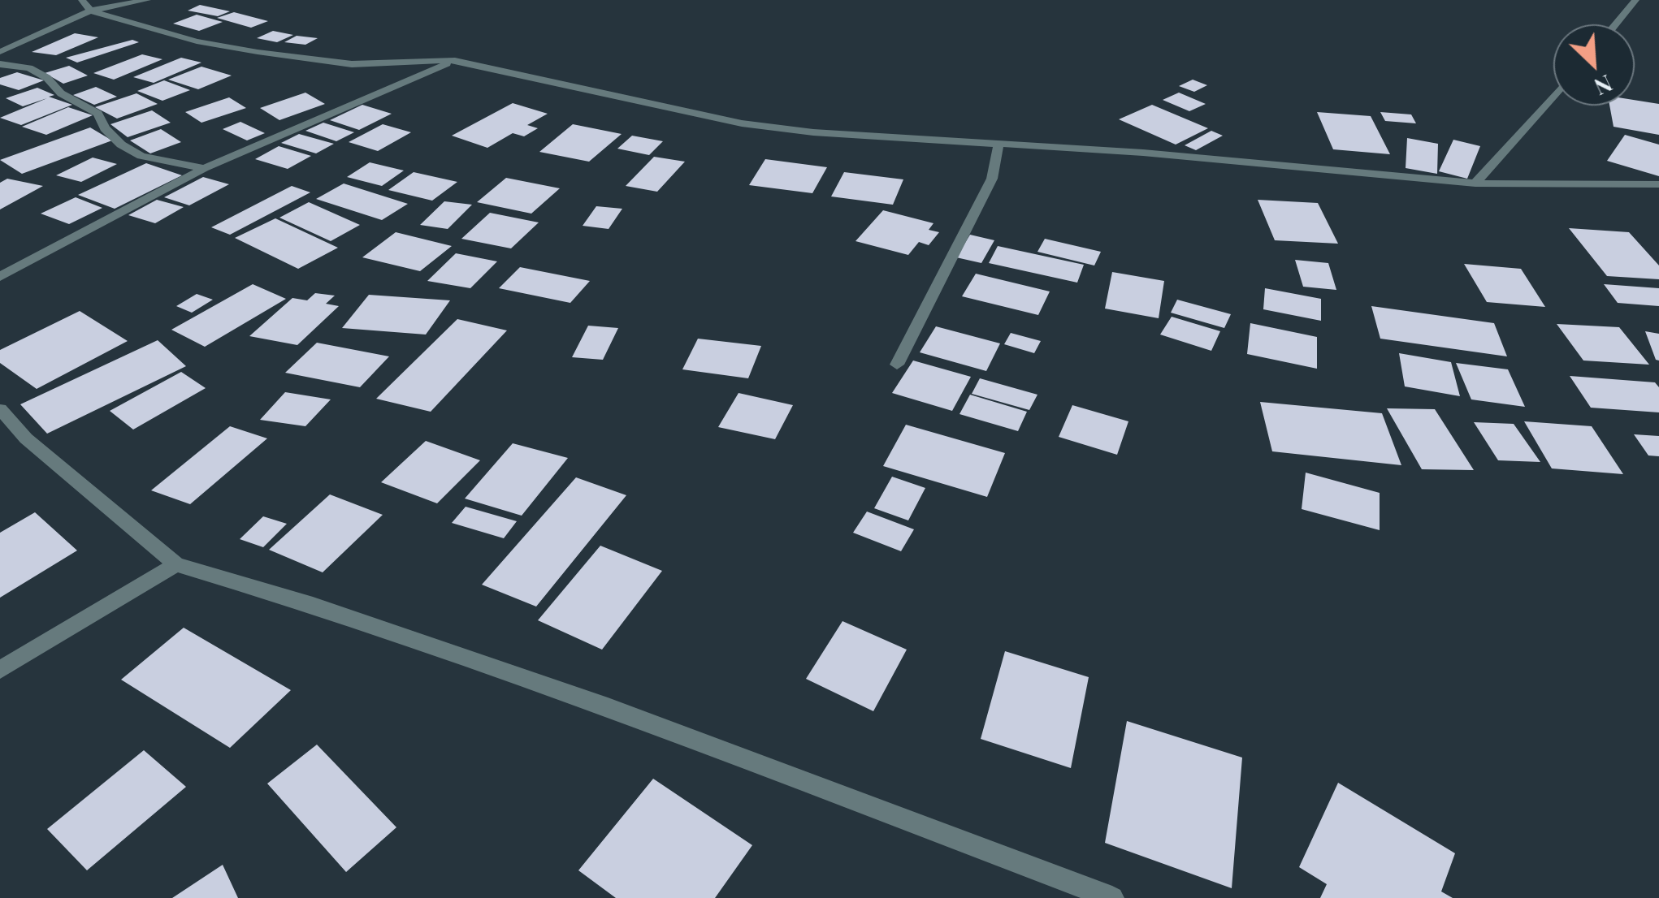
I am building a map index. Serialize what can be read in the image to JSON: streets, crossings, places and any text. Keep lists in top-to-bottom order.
{
  "north": "bottom right"
}
